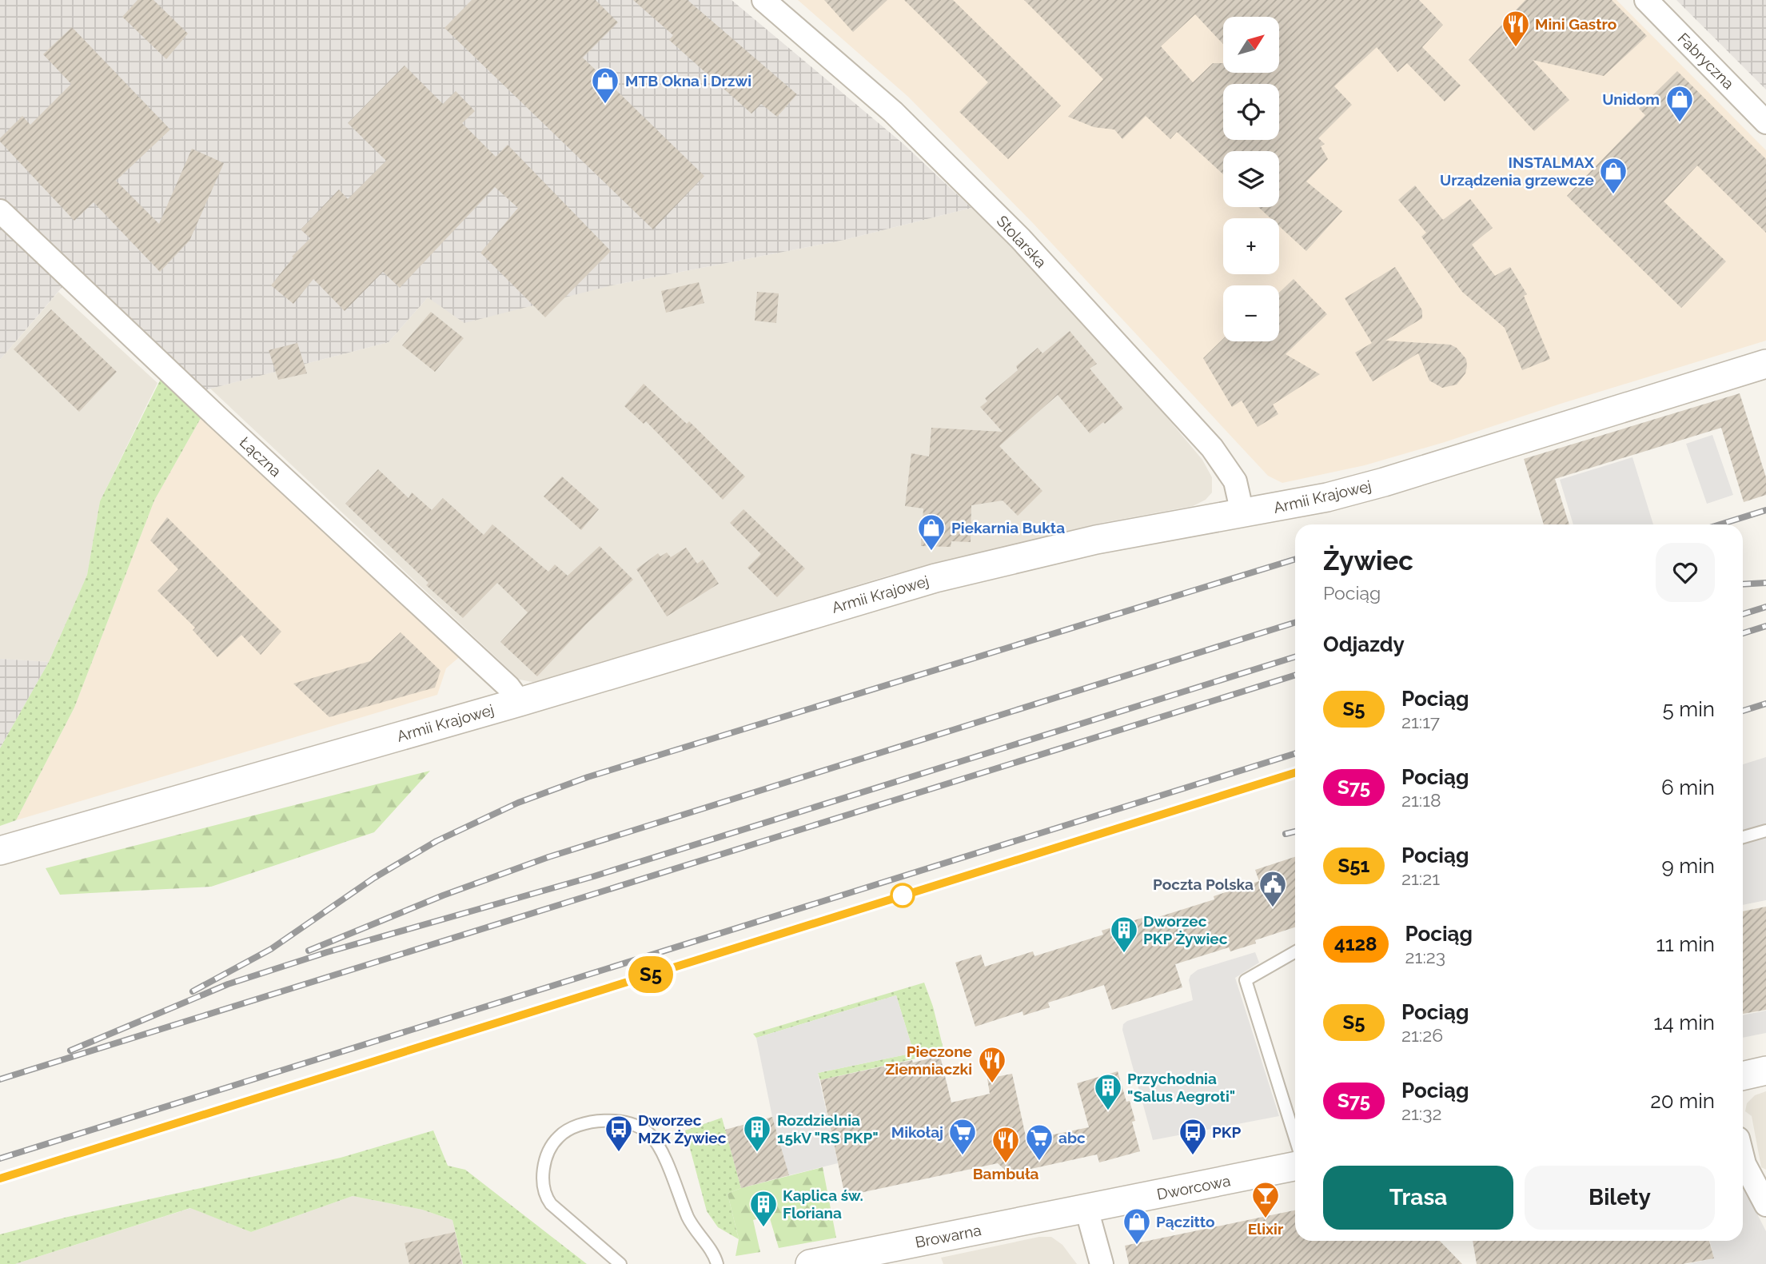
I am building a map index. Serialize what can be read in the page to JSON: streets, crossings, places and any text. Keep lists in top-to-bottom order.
{
  "streets": {
    "street": [
      "Fabryczna",
      "Stolarska",
      "Łączna",
      "Armii Krajowej",
      "Dworcowa",
      "Browarna"
    ]
  },
  "crossings": [
    ["Stolarska", "Armii Krajowej"],
    ["Łączna", "Armii Krajowej"],
    ["Dworcowa", "Browarna"]
  ],
  "places": {
    "restaurant": ["Mini Gastro", "Pieczone Ziemniaczki", "Bambuła"],
    "shop": [
      "MTB Okna i Drzwi",
      "Unidom",
      "INSTALMAX Urządzenia grzewcze",
      "Piekarnia Bukta",
      "Pączitto"
    ],
    "public building": ["Poczta Polska"],
    "building": [
      "Dworzec PKP Żywiec",
      "Przychodnia \"Salus Aegroti\"",
      "Rozdzielnia 15kV \"RS PKP\"",
      "Kaplica św. Floriana"
    ],
    "bus stop": ["Dworzec MZK Żywiec", "PKP"],
    "supermarket": ["Mikołaj", "abc"],
    "bar": ["Elixir"]
  },
  "north": "top right",
  "page": {
    "on_map": "S5",
    "map_buttons": ["+", "−"],
    "heading": [
      ["Żywiec", "Pociąg"],
      "Odjazdy"
    ],
    "list": [
      {
        "mark": "S5",
        "name": "Pociąg",
        "note": "21:17",
        "value": "5 min"
      },
      {
        "mark": "S75",
        "name": "Pociąg",
        "note": "21:18",
        "value": "6 min"
      },
      {
        "mark": "S51",
        "name": "Pociąg",
        "note": "21:21",
        "value": "9 min"
      },
      {
        "mark": "4128",
        "name": "Pociąg",
        "note": "21:23",
        "value": "11 min"
      },
      {
        "mark": "S5",
        "name": "Pociąg",
        "note": "21:26",
        "value": "14 min"
      },
      {
        "mark": "S75",
        "name": "Pociąg",
        "note": "21:32",
        "value": "20 min"
      }
    ],
    "buttons": ["Trasa", "Bilety"]
  }
}
